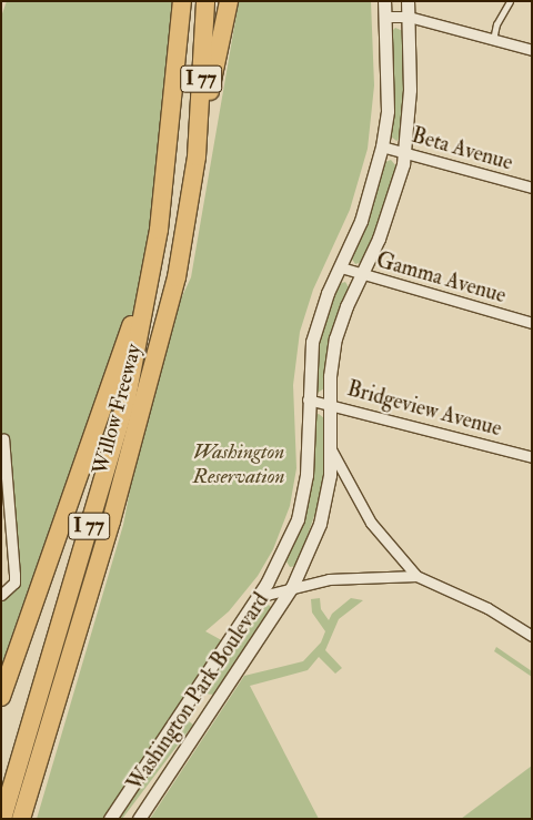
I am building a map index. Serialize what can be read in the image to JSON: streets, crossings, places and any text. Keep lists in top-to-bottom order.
{
  "streets": {
    "highway": ["I 77", "Willow Freeway"],
    "street": [
      "Beta Avenue",
      "Gamma Avenue",
      "Bridgeview Avenue",
      "Washington Park Boulevard"
    ]
  },
  "crossings": [
    ["Beta Avenue", "Washington Park Boulevard"],
    ["Gamma Avenue", "Washington Park Boulevard"],
    ["Bridgeview Avenue", "Washington Park Boulevard"]
  ],
  "parks": ["Washington Reservation"]
}
